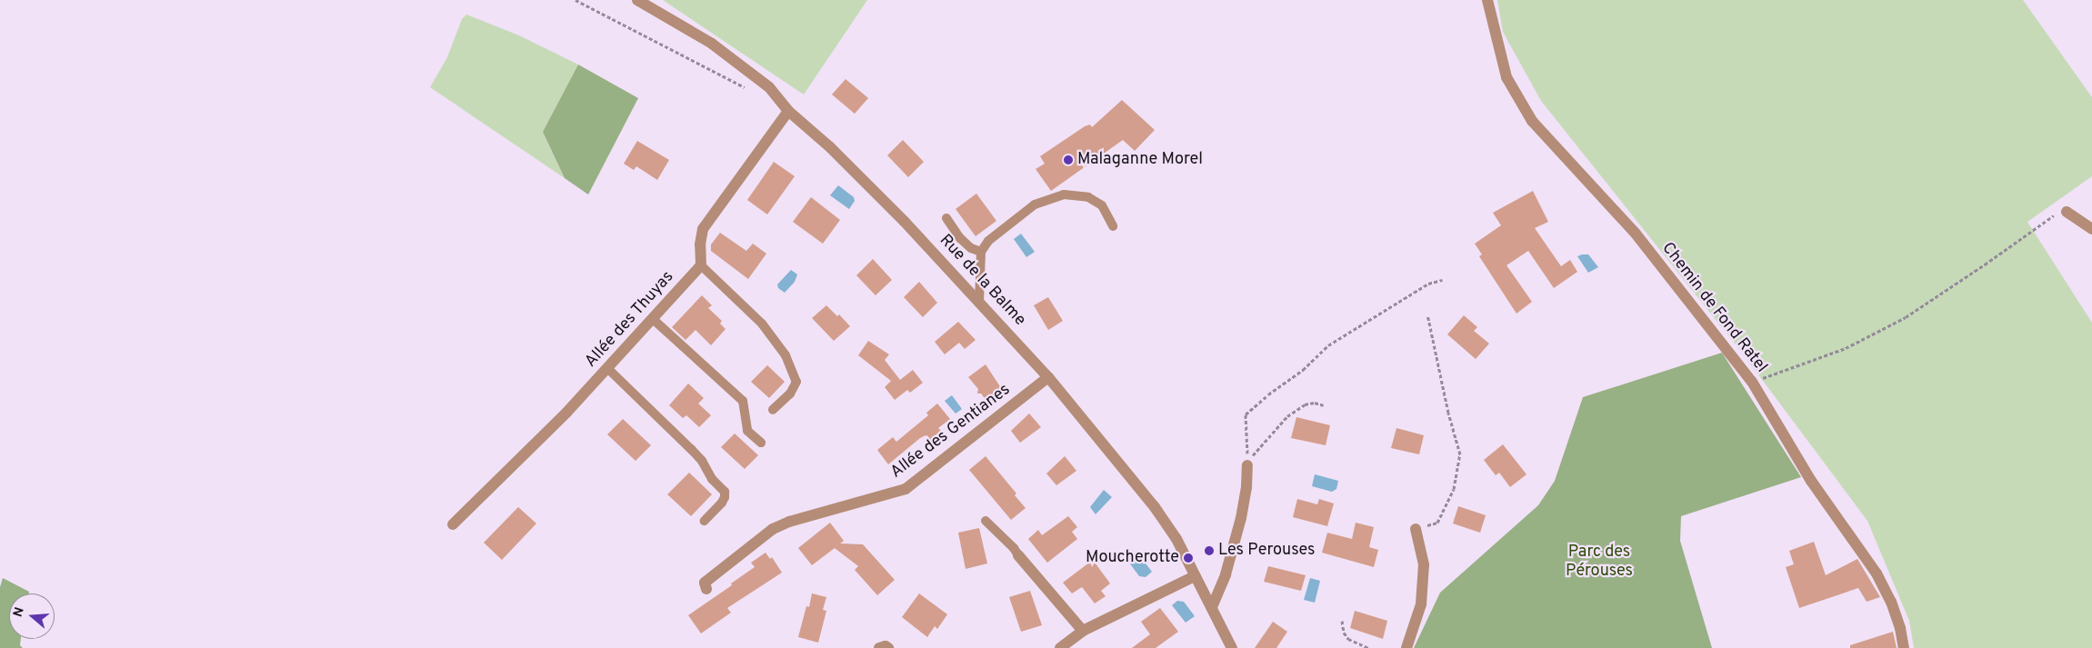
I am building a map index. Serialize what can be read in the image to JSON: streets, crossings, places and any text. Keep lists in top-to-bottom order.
{
  "streets": {
    "street": [
      "Rue de la Balme",
      "Chemin de Fond Ratel",
      "Allée des Thuyas",
      "Allée des Gentianes"
    ]
  },
  "crossings": [
    ["Rue de la Balme", "Allée des Gentianes"]
  ],
  "parks": ["Parc des Pérouses"],
  "places": ["Malaganne Morel", "Les Perouses", "Moucherotte"],
  "north": "left"
}
